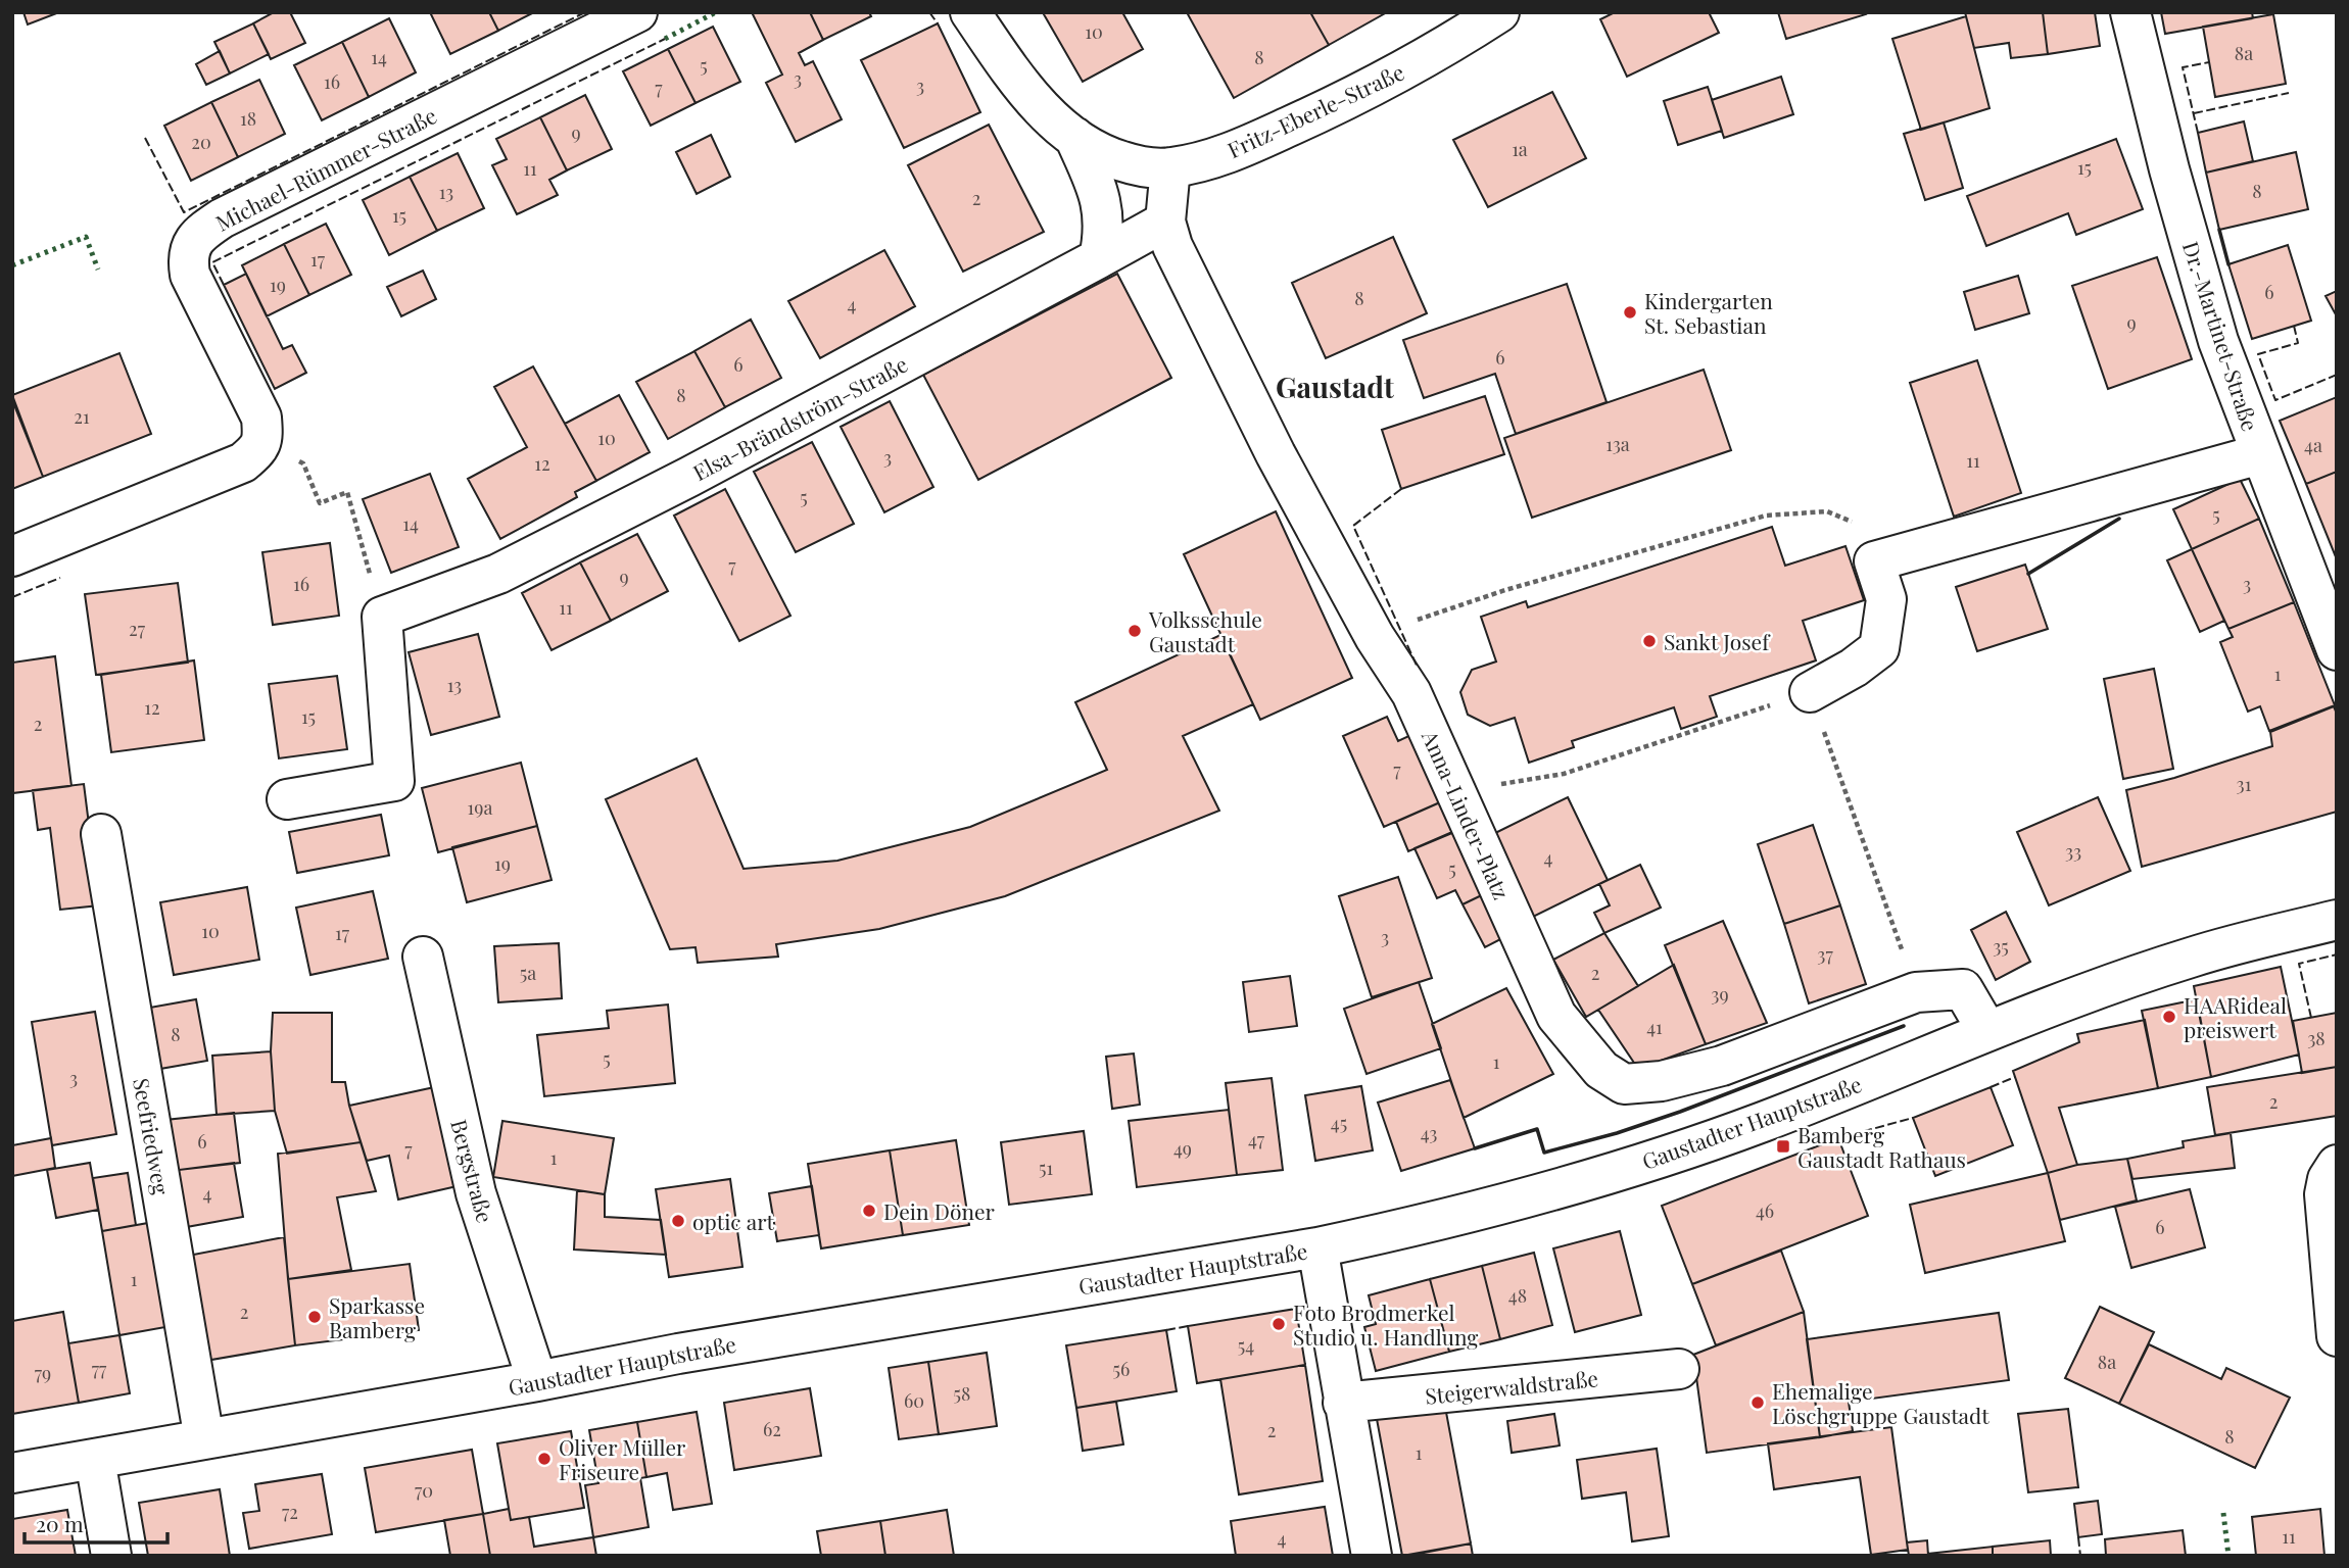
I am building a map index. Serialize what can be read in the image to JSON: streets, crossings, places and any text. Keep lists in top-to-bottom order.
{
  "streets": {
    "street": [
      "Fritz-Eberle-Straße",
      "Michael-Rümmer-Straße",
      "Dr.-Martinet-Straße",
      "Elsa-Brändström-Straße",
      "Anna-Linder-Platz",
      "Gaustadter Hauptstraße",
      "Seefriedweg",
      "Bergstraße",
      "Steigerwaldstraße"
    ]
  },
  "crossings": [
    ["Fritz-Eberle-Straße", "Anna-Linder-Platz"],
    ["Elsa-Brändström-Straße", "Anna-Linder-Platz"],
    ["Anna-Linder-Platz", "Gaustadter Hauptstraße"],
    ["Gaustadter Hauptstraße", "Seefriedweg"],
    ["Gaustadter Hauptstraße", "Bergstraße"]
  ],
  "districts": ["Gaustadt"],
  "places": {
    "other": [
      "Kindergarten St. Sebastian",
      "Volksschule Gaustadt",
      "Sankt Josef",
      "HAARideal preiswert",
      "Dein Döner",
      "optic art",
      "Sparkasse Bamberg",
      "Foto Brodmerkel Studio u. Handlung",
      "Ehemalige Löschgruppe Gaustadt",
      "Oliver Müller Friseure"
    ],
    "transit": ["Bamberg Gaustadt Rathaus"]
  },
  "house_numbers": [
    "10",
    "8a",
    "14",
    "8",
    "5",
    "3",
    "16",
    "3",
    "7",
    "18",
    "9",
    "20",
    "1a",
    "15",
    "11",
    "8",
    "13",
    "2",
    "15",
    "17",
    "19",
    "6",
    "8",
    "4",
    "9",
    "6",
    "6",
    "8",
    "21",
    "10",
    "13a",
    "4a",
    "3",
    "11",
    "12",
    "5",
    "5",
    "14",
    "7",
    "9",
    "16",
    "3",
    "11",
    "27",
    "1",
    "13",
    "12",
    "15",
    "2",
    "7",
    "31",
    "19a",
    "33",
    "4",
    "19",
    "5",
    "10",
    "17",
    "3",
    "35",
    "37",
    "5a",
    "2",
    "39",
    "41",
    "8",
    "38",
    "5",
    "1",
    "3",
    "2",
    "45",
    "43",
    "47",
    "6",
    "49",
    "7",
    "1",
    "51",
    "4",
    "46",
    "6",
    "1",
    "48",
    "2",
    "54",
    "8a",
    "77",
    "56",
    "79",
    "58",
    "60",
    "62",
    "2",
    "8",
    "1",
    "70",
    "72",
    "11",
    "4"
  ],
  "scale_bar": "20 m"
}
